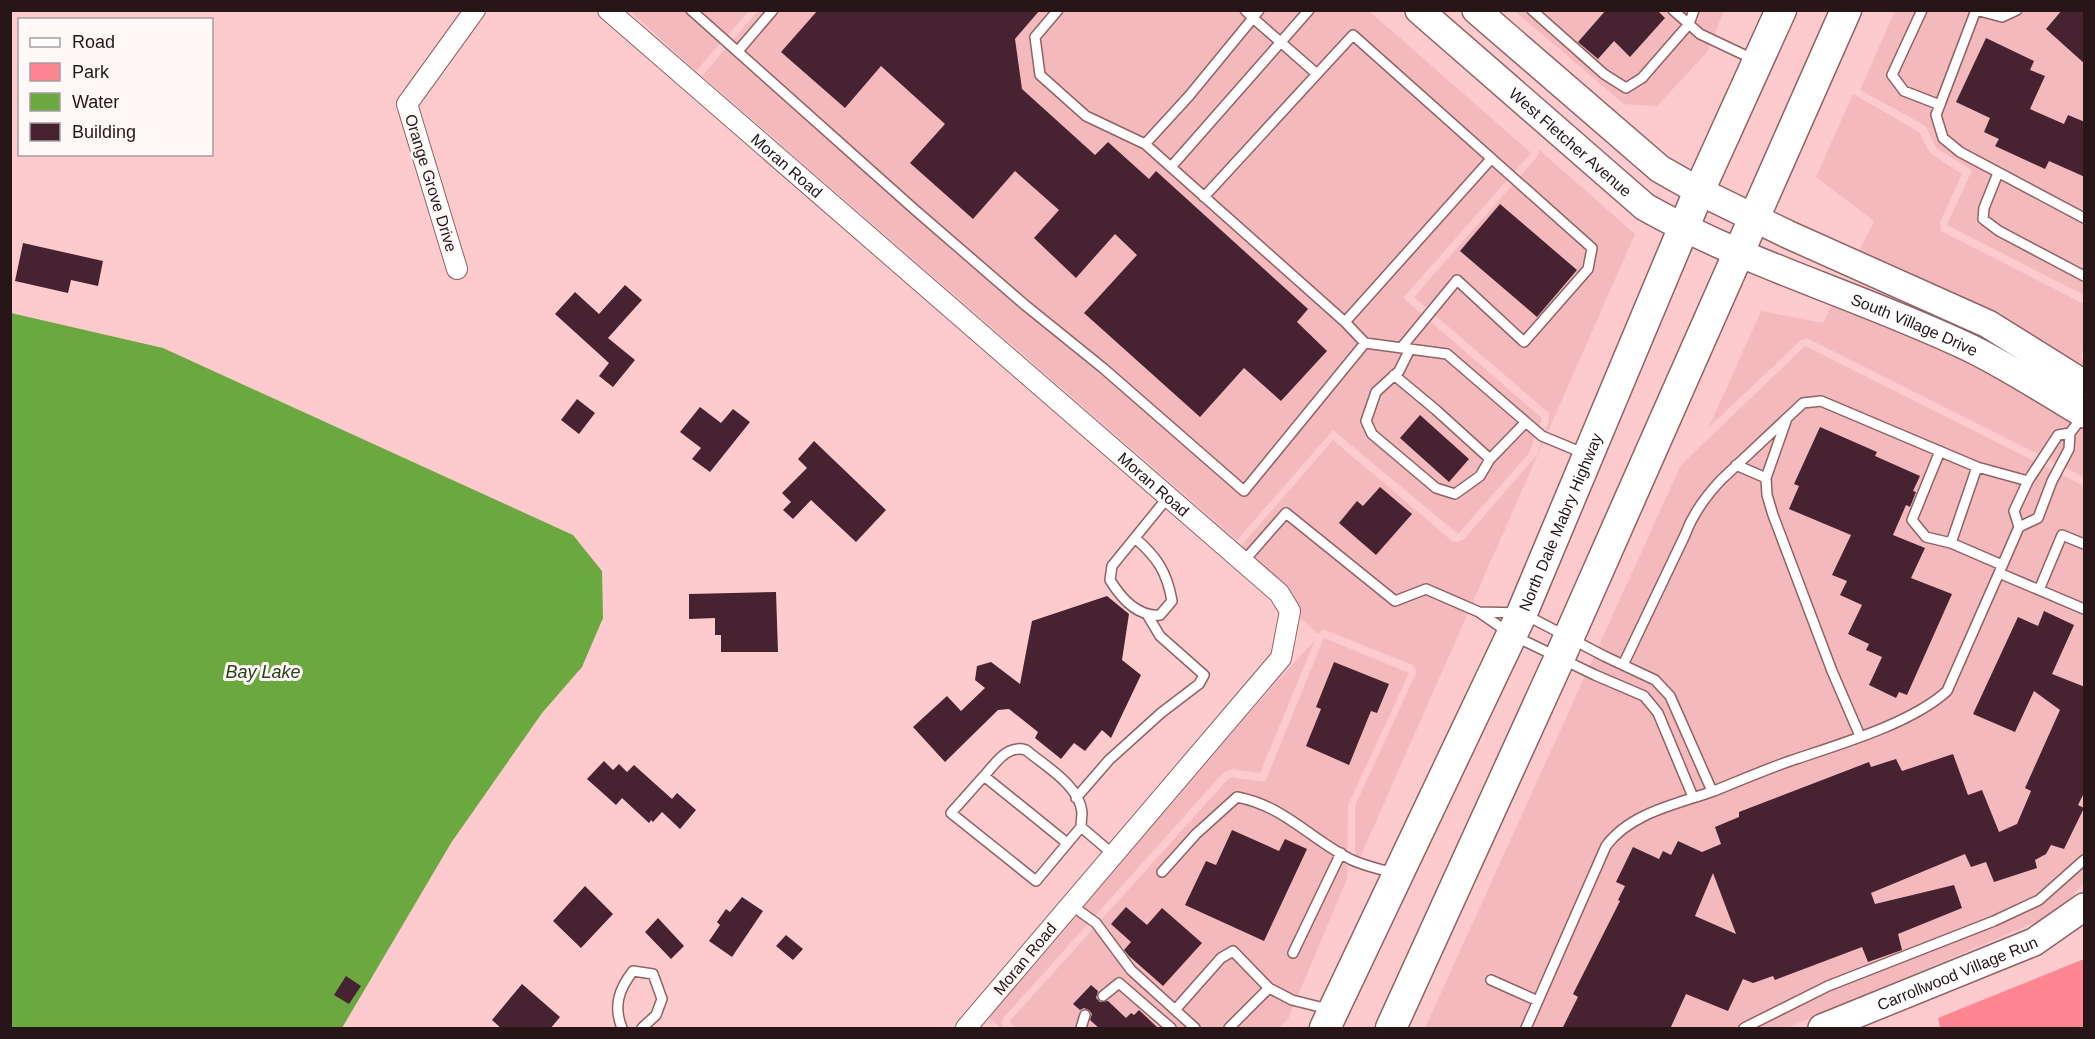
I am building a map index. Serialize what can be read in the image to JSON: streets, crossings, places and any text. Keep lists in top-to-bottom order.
{
  "streets": {
    "main road": ["North Dale Mabry Highway"],
    "street": [
      "West Fletcher Avenue",
      "Moran Road",
      "Orange Grove Drive",
      "South Village Drive",
      "Carrollwood Village Run"
    ]
  },
  "crossings": [
    ["West Fletcher Avenue", "South Village Drive"],
    ["West Fletcher Avenue", "North Dale Mabry Highway"]
  ],
  "water": ["Bay Lake"],
  "legend": [
    "Road",
    "Park",
    "Water",
    "Building"
  ]
}
